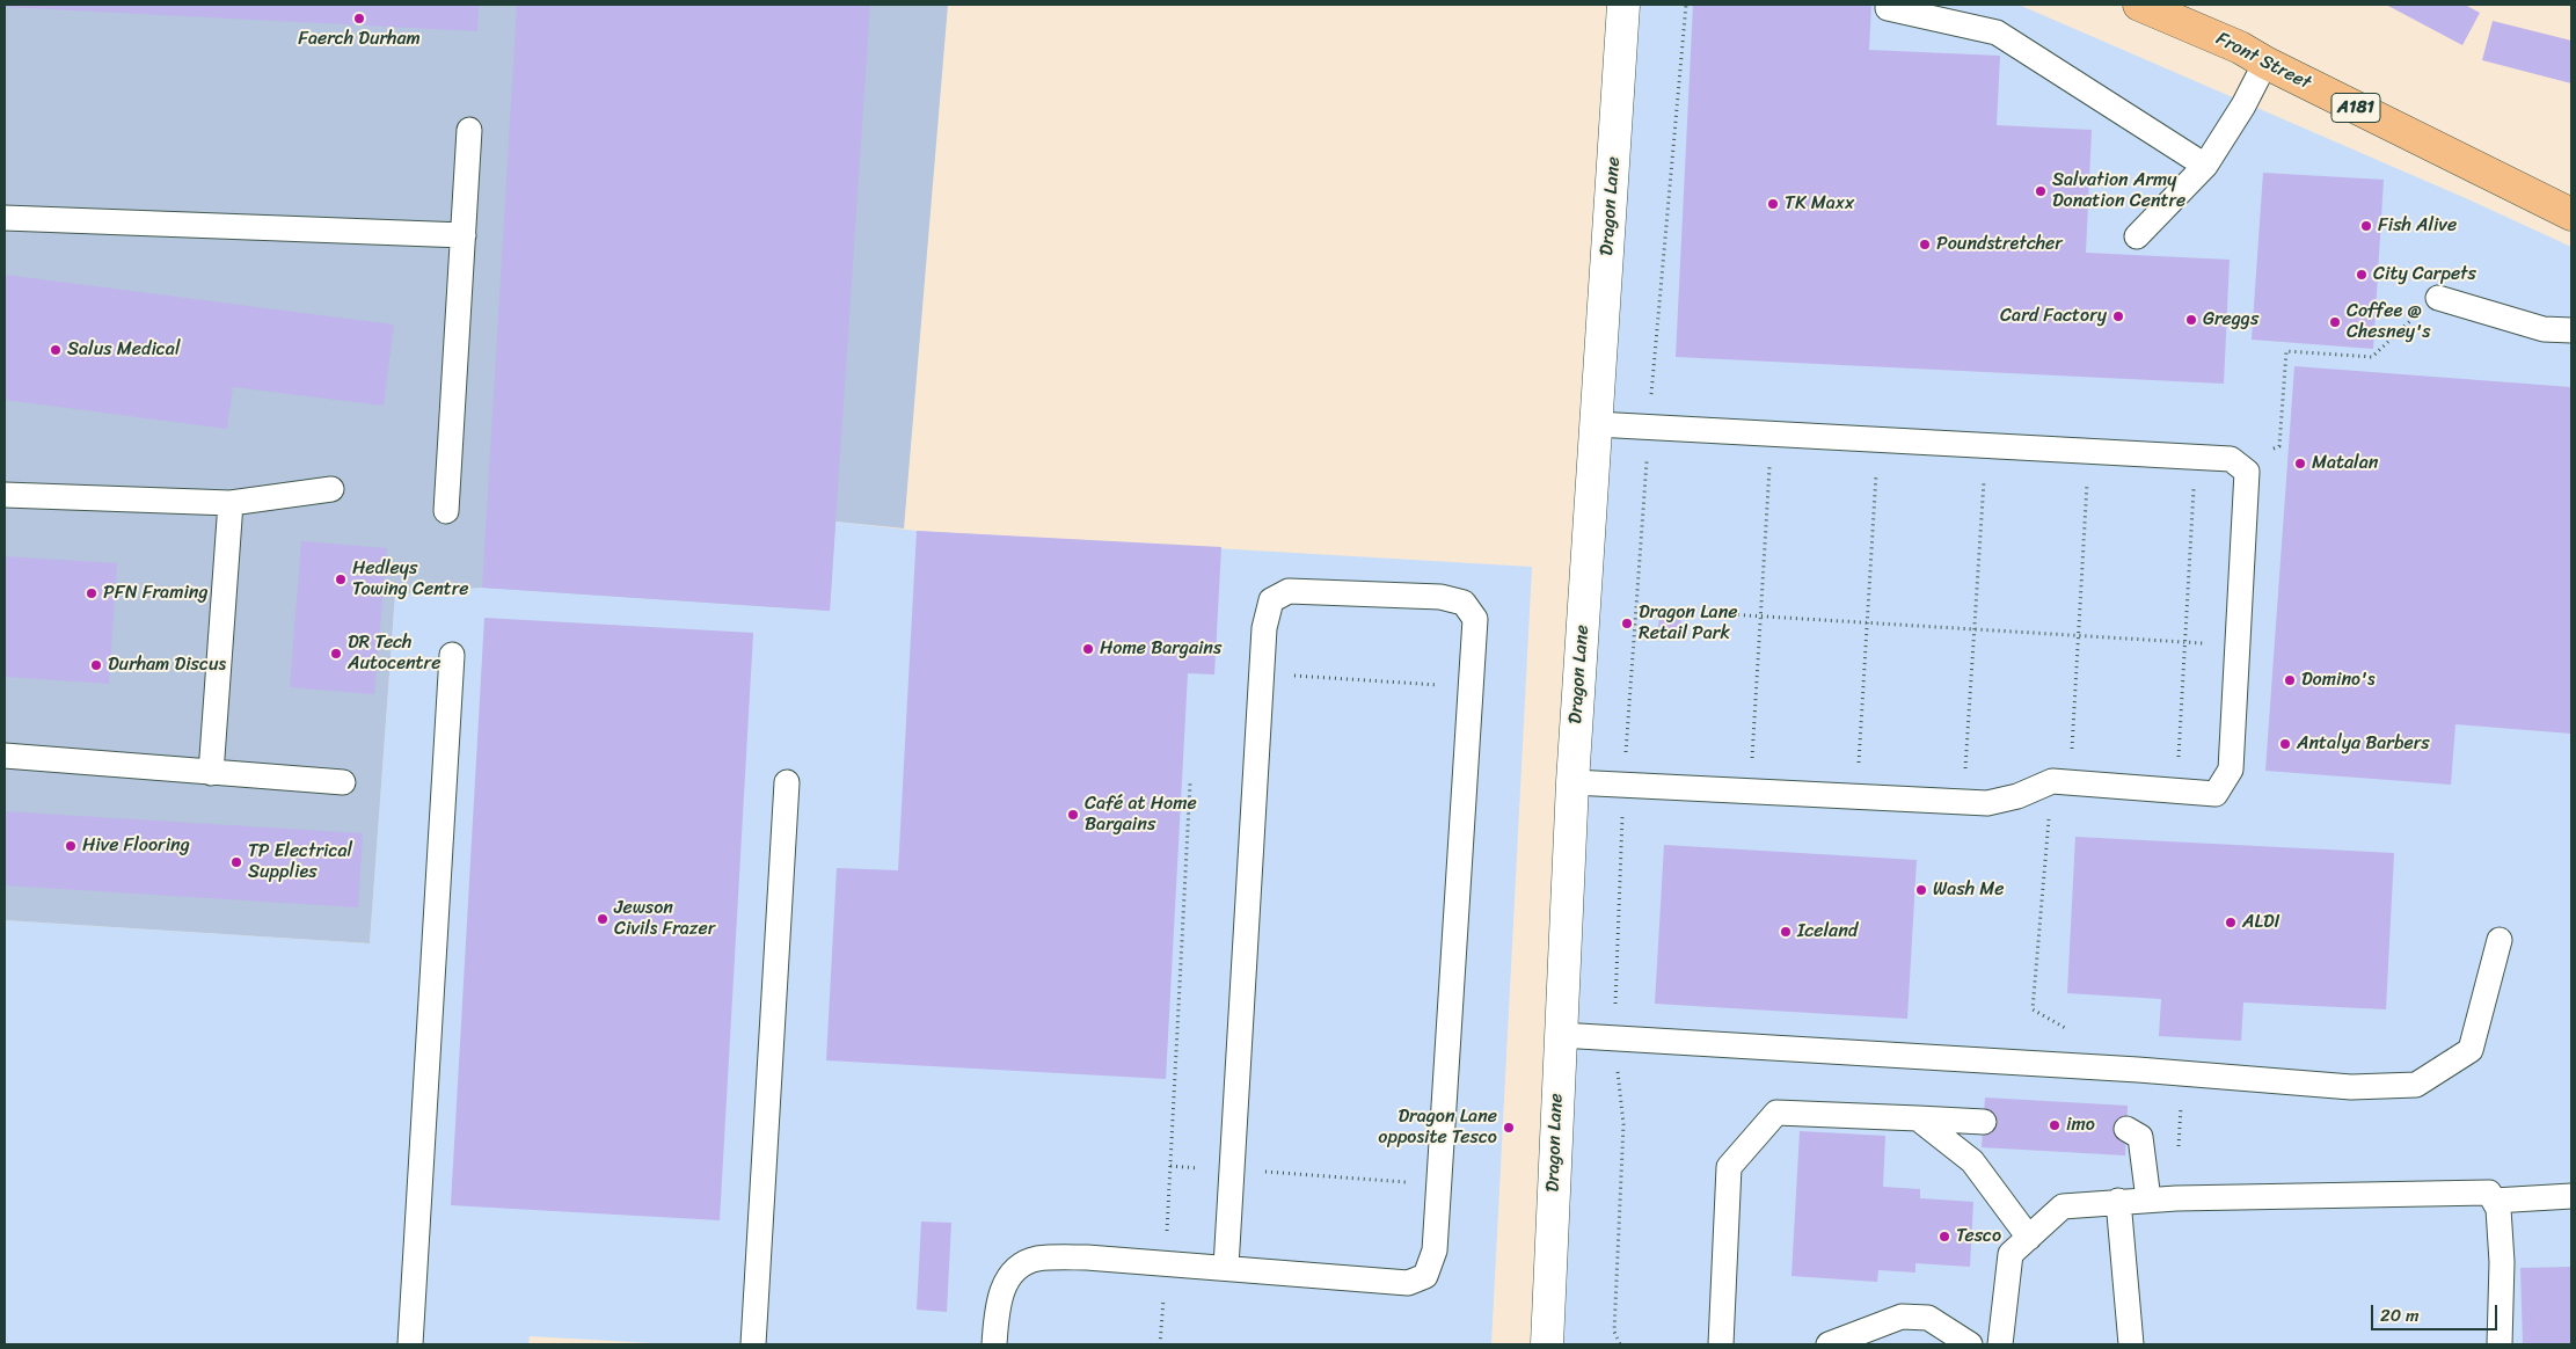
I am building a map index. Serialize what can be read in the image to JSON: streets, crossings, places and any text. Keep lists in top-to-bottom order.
{
  "streets": {
    "main road": ["Front Street", "A181"],
    "street": ["Dragon Lane"]
  },
  "places": [
    "Faerch Durham",
    "Salvation Army Donation Centre",
    "TK Maxx",
    "Fish Alive",
    "Poundstretcher",
    "City Carpets",
    "Card Factory",
    "Greggs",
    "Coffee @ Chesney's",
    "Salus Medical",
    "Matalan",
    "Hedleys Towing Centre",
    "PFN Framing",
    "Dragon Lane Retail Park",
    "Home Bargains",
    "DR Tech Autocentre",
    "Durham Discus",
    "Domino's",
    "Antalya Barbers",
    "Café at Home Bargains",
    "Hive Flooring",
    "TP Electrical Supplies",
    "Wash Me",
    "Jewson Civils Frazer",
    "ALDI",
    "Iceland",
    "imo",
    "Dragon Lane opposite Tesco",
    "Tesco"
  ],
  "scale_bar": "20 m"
}
